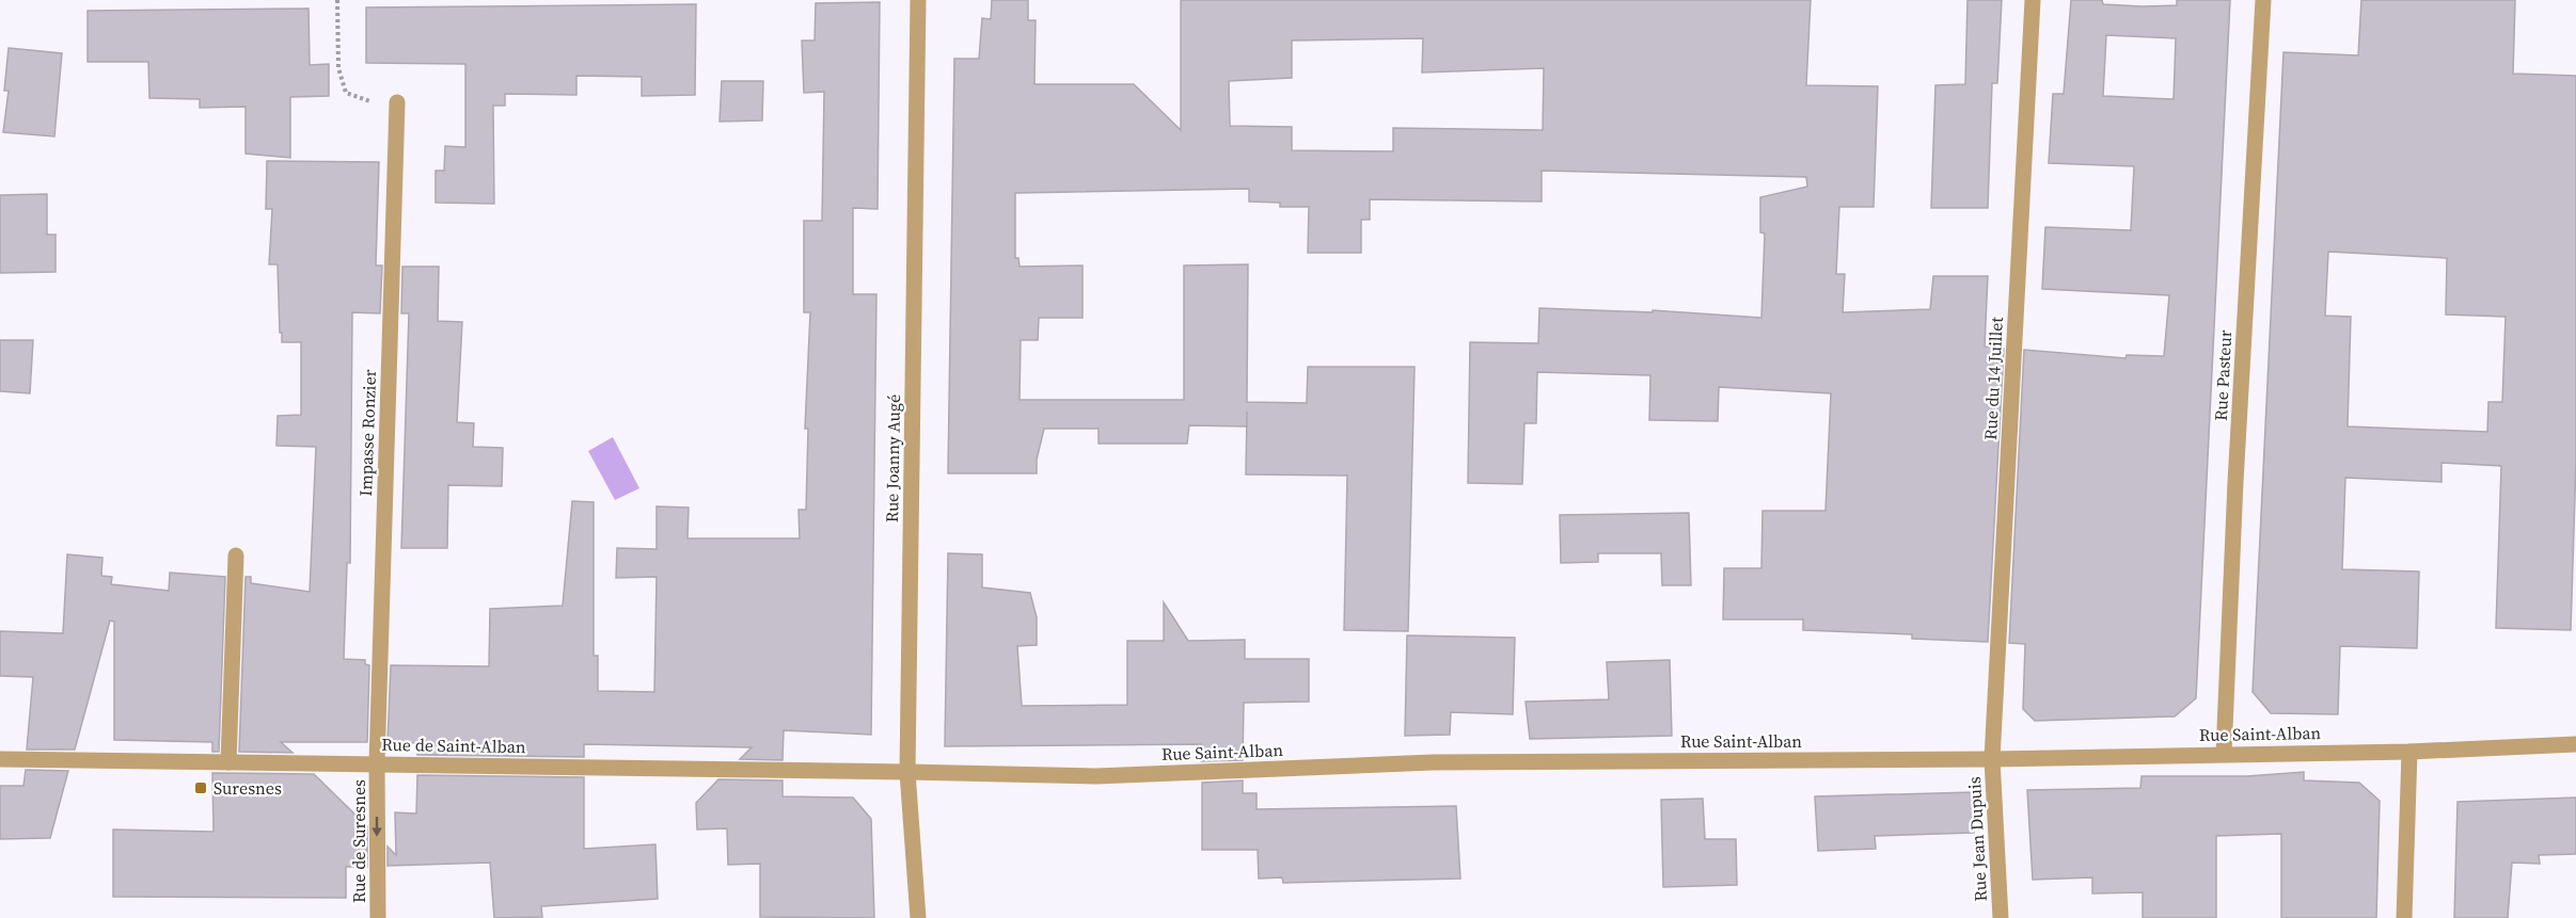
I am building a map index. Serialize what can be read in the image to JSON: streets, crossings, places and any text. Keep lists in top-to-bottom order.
{
  "streets": {
    "street": [
      "Rue Pasteur",
      "Rue du 14 Juillet",
      "Impasse Ronzier",
      "Rue Joanny Augé",
      "Rue Saint-Alban",
      "Rue de Saint-Alban",
      "Rue Jean Dupuis",
      "Rue de Suresnes"
    ]
  },
  "crossings": [
    ["Rue Pasteur", "Rue Saint-Alban"],
    ["Rue du 14 Juillet", "Rue Saint-Alban"],
    ["Rue du 14 Juillet", "Rue Jean Dupuis"],
    ["Impasse Ronzier", "Rue de Saint-Alban"],
    ["Impasse Ronzier", "Rue de Suresnes"],
    ["Rue Joanny Augé", "Rue Saint-Alban"],
    ["Rue Joanny Augé", "Rue de Saint-Alban"],
    ["Rue Saint-Alban", "Rue de Saint-Alban"],
    ["Rue Saint-Alban", "Rue Jean Dupuis"],
    ["Rue de Saint-Alban", "Rue de Suresnes"]
  ],
  "one_way": ["Rue de Suresnes"],
  "places": {
    "transit": ["Suresnes"]
  }
}
